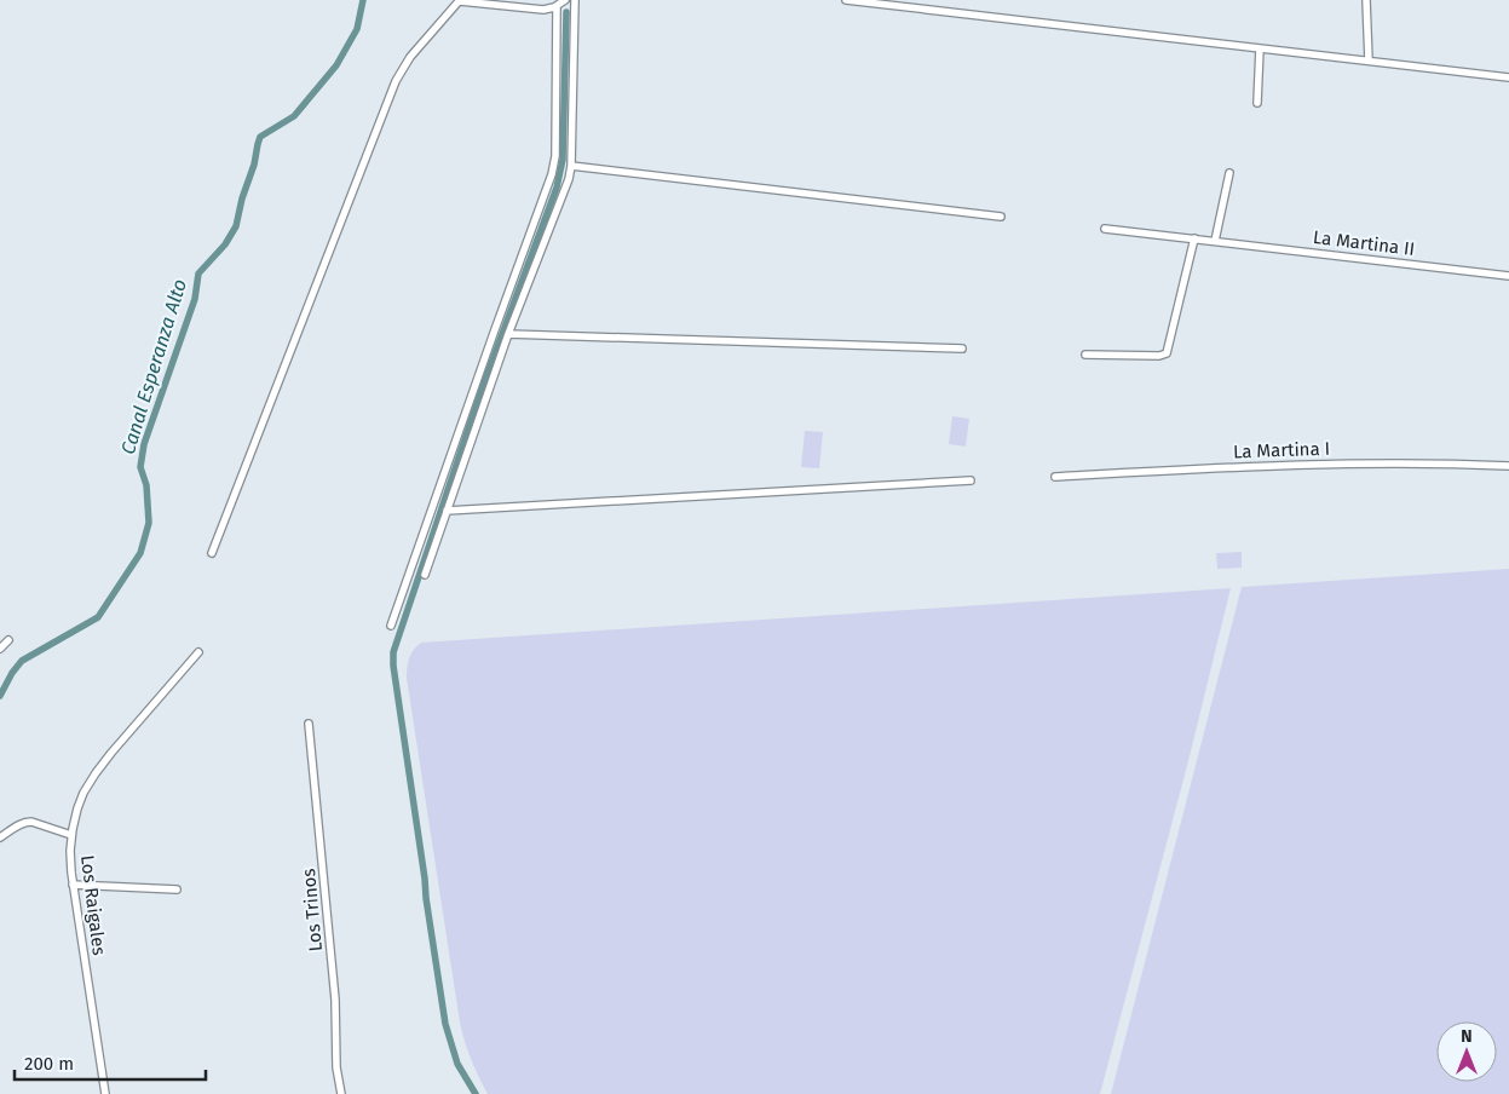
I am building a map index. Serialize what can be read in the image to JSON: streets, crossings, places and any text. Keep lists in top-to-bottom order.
{
  "streets": {
    "street": [
      "La Martina II",
      "La Martina I",
      "Los Raigales",
      "Los Trinos"
    ]
  },
  "water": ["Canal Esperanza Alto"],
  "scale_bar": "200 m",
  "north": "top"
}
